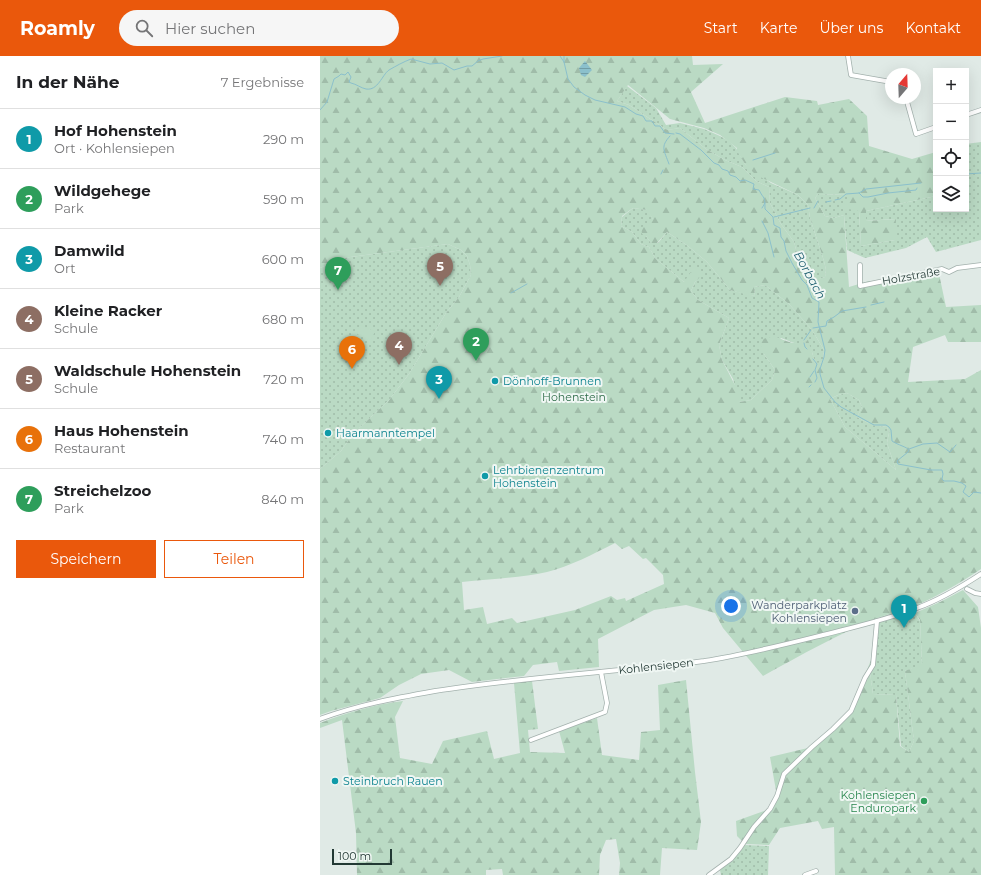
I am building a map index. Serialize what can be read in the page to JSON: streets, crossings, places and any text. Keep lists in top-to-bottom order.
{
  "streets": {
    "street": ["Holzstraße", "Kohlensiepen"]
  },
  "water": ["Borbach"],
  "parks": ["Hohenstein"],
  "places": [
    "Dönhoff-Brunnen",
    "Haarmanntempel",
    "Lehrbienenzentrum Hohenstein",
    "Wanderparkplatz Kohlensiepen",
    "Steinbruch Rauen",
    "Kohlensiepen Enduropark"
  ],
  "scale_bar": "100 m",
  "north": "top",
  "page": {
    "header": "Roamly",
    "search": "Hier suchen",
    "nav": [
      "Start",
      "Karte",
      "Über uns",
      "Kontakt"
    ],
    "heading": ["In der Nähe", "7 Ergebnisse"],
    "map_buttons": ["+", "−"],
    "list": [
      {
        "mark": "1",
        "name": "Hof Hohenstein",
        "note": "Ort · Kohlensiepen",
        "value": "290 m"
      },
      {
        "mark": "2",
        "name": "Wildgehege",
        "note": "Park",
        "value": "590 m"
      },
      {
        "mark": "3",
        "name": "Damwild",
        "note": "Ort",
        "value": "600 m"
      },
      {
        "mark": "4",
        "name": "Kleine Racker",
        "note": "Schule",
        "value": "680 m"
      },
      {
        "mark": "5",
        "name": "Waldschule Hohenstein",
        "note": "Schule",
        "value": "720 m"
      },
      {
        "mark": "6",
        "name": "Haus Hohenstein",
        "note": "Restaurant",
        "value": "740 m"
      },
      {
        "mark": "7",
        "name": "Streichelzoo",
        "note": "Park",
        "value": "840 m"
      }
    ],
    "pins": [
      "5",
      "7",
      "2",
      "4",
      "6",
      "3",
      "1"
    ],
    "buttons": ["Speichern", "Teilen"],
    "scale": "100 m"
  }
}
